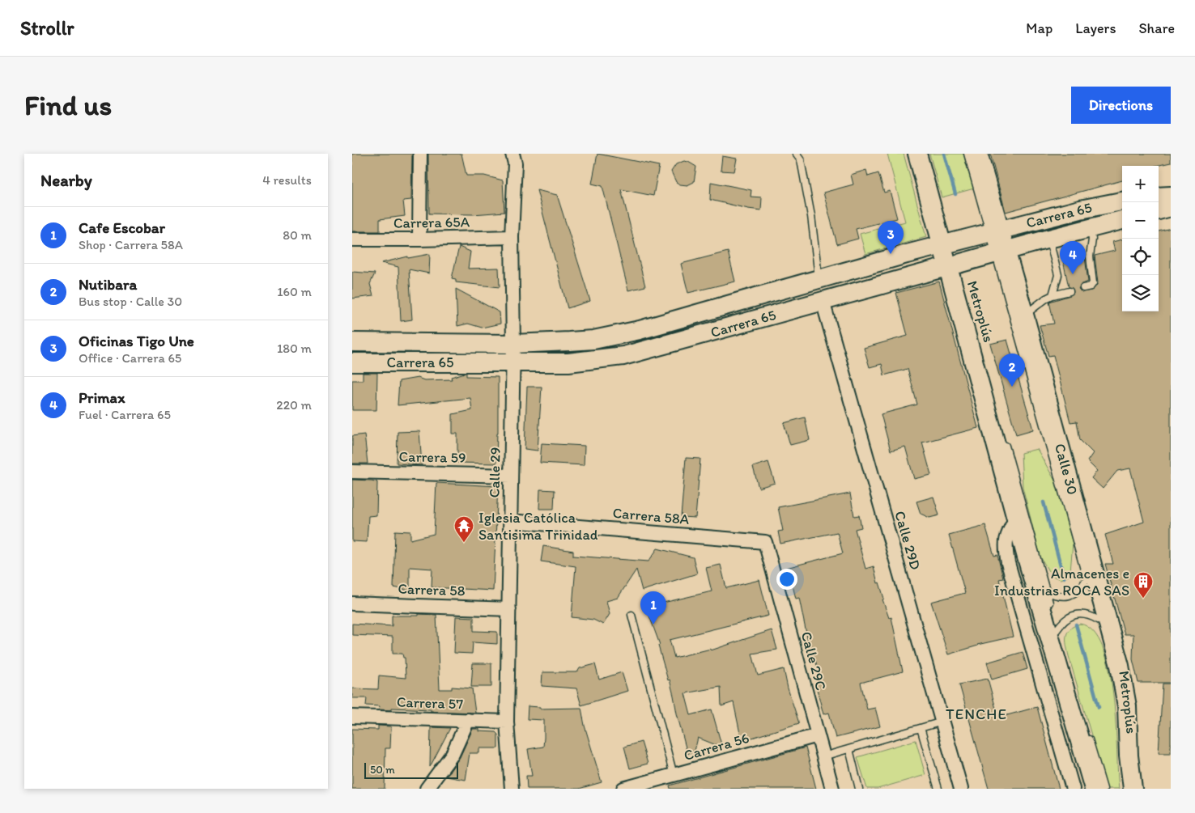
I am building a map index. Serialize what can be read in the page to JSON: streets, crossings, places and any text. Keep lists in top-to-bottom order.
{
  "streets": {
    "main road": ["Carrera 65", "Calle 30"],
    "street": [
      "Carrera 65A",
      "Carrera 59",
      "Calle 29",
      "Carrera 58A",
      "Calle 29D",
      "Carrera 58",
      "Calle 29C",
      "Carrera 57",
      "Carrera 56"
    ]
  },
  "crossings": [
    ["Carrera 65", "Calle 30"],
    ["Carrera 65", "Calle 29"],
    ["Carrera 65", "Calle 29D"],
    ["Carrera 65A", "Calle 29"],
    ["Carrera 59", "Calle 29"],
    ["Calle 29", "Carrera 58A"],
    ["Calle 29", "Carrera 58"],
    ["Calle 29", "Carrera 57"],
    ["Carrera 58A", "Calle 29C"],
    ["Calle 29C", "Carrera 56"]
  ],
  "districts": ["TENCHE"],
  "places": {
    "temple": ["Iglesia Católica Santisima Trinidad"],
    "building": ["Almacenes e Industrias ROCA SAS"]
  },
  "scale_bar": "50 m",
  "page": {
    "header": "Strollr",
    "nav": ["Map", "Layers", "Share"],
    "buttons": "Directions",
    "title": "Find us",
    "heading": ["Nearby", "4 results"],
    "map_buttons": ["+", "−"],
    "list": [
      {
        "mark": "1",
        "name": "Cafe Escobar",
        "note": "Shop · Carrera 58A",
        "value": "80 m"
      },
      {
        "mark": "2",
        "name": "Nutibara",
        "note": "Bus stop · Calle 30",
        "value": "160 m"
      },
      {
        "mark": "3",
        "name": "Oficinas Tigo Une",
        "note": "Office · Carrera 65",
        "value": "180 m"
      },
      {
        "mark": "4",
        "name": "Primax",
        "note": "Fuel · Carrera 65",
        "value": "220 m"
      }
    ],
    "pins": [
      "3",
      "4",
      "2",
      "1"
    ],
    "scale": "50 m"
  }
}
